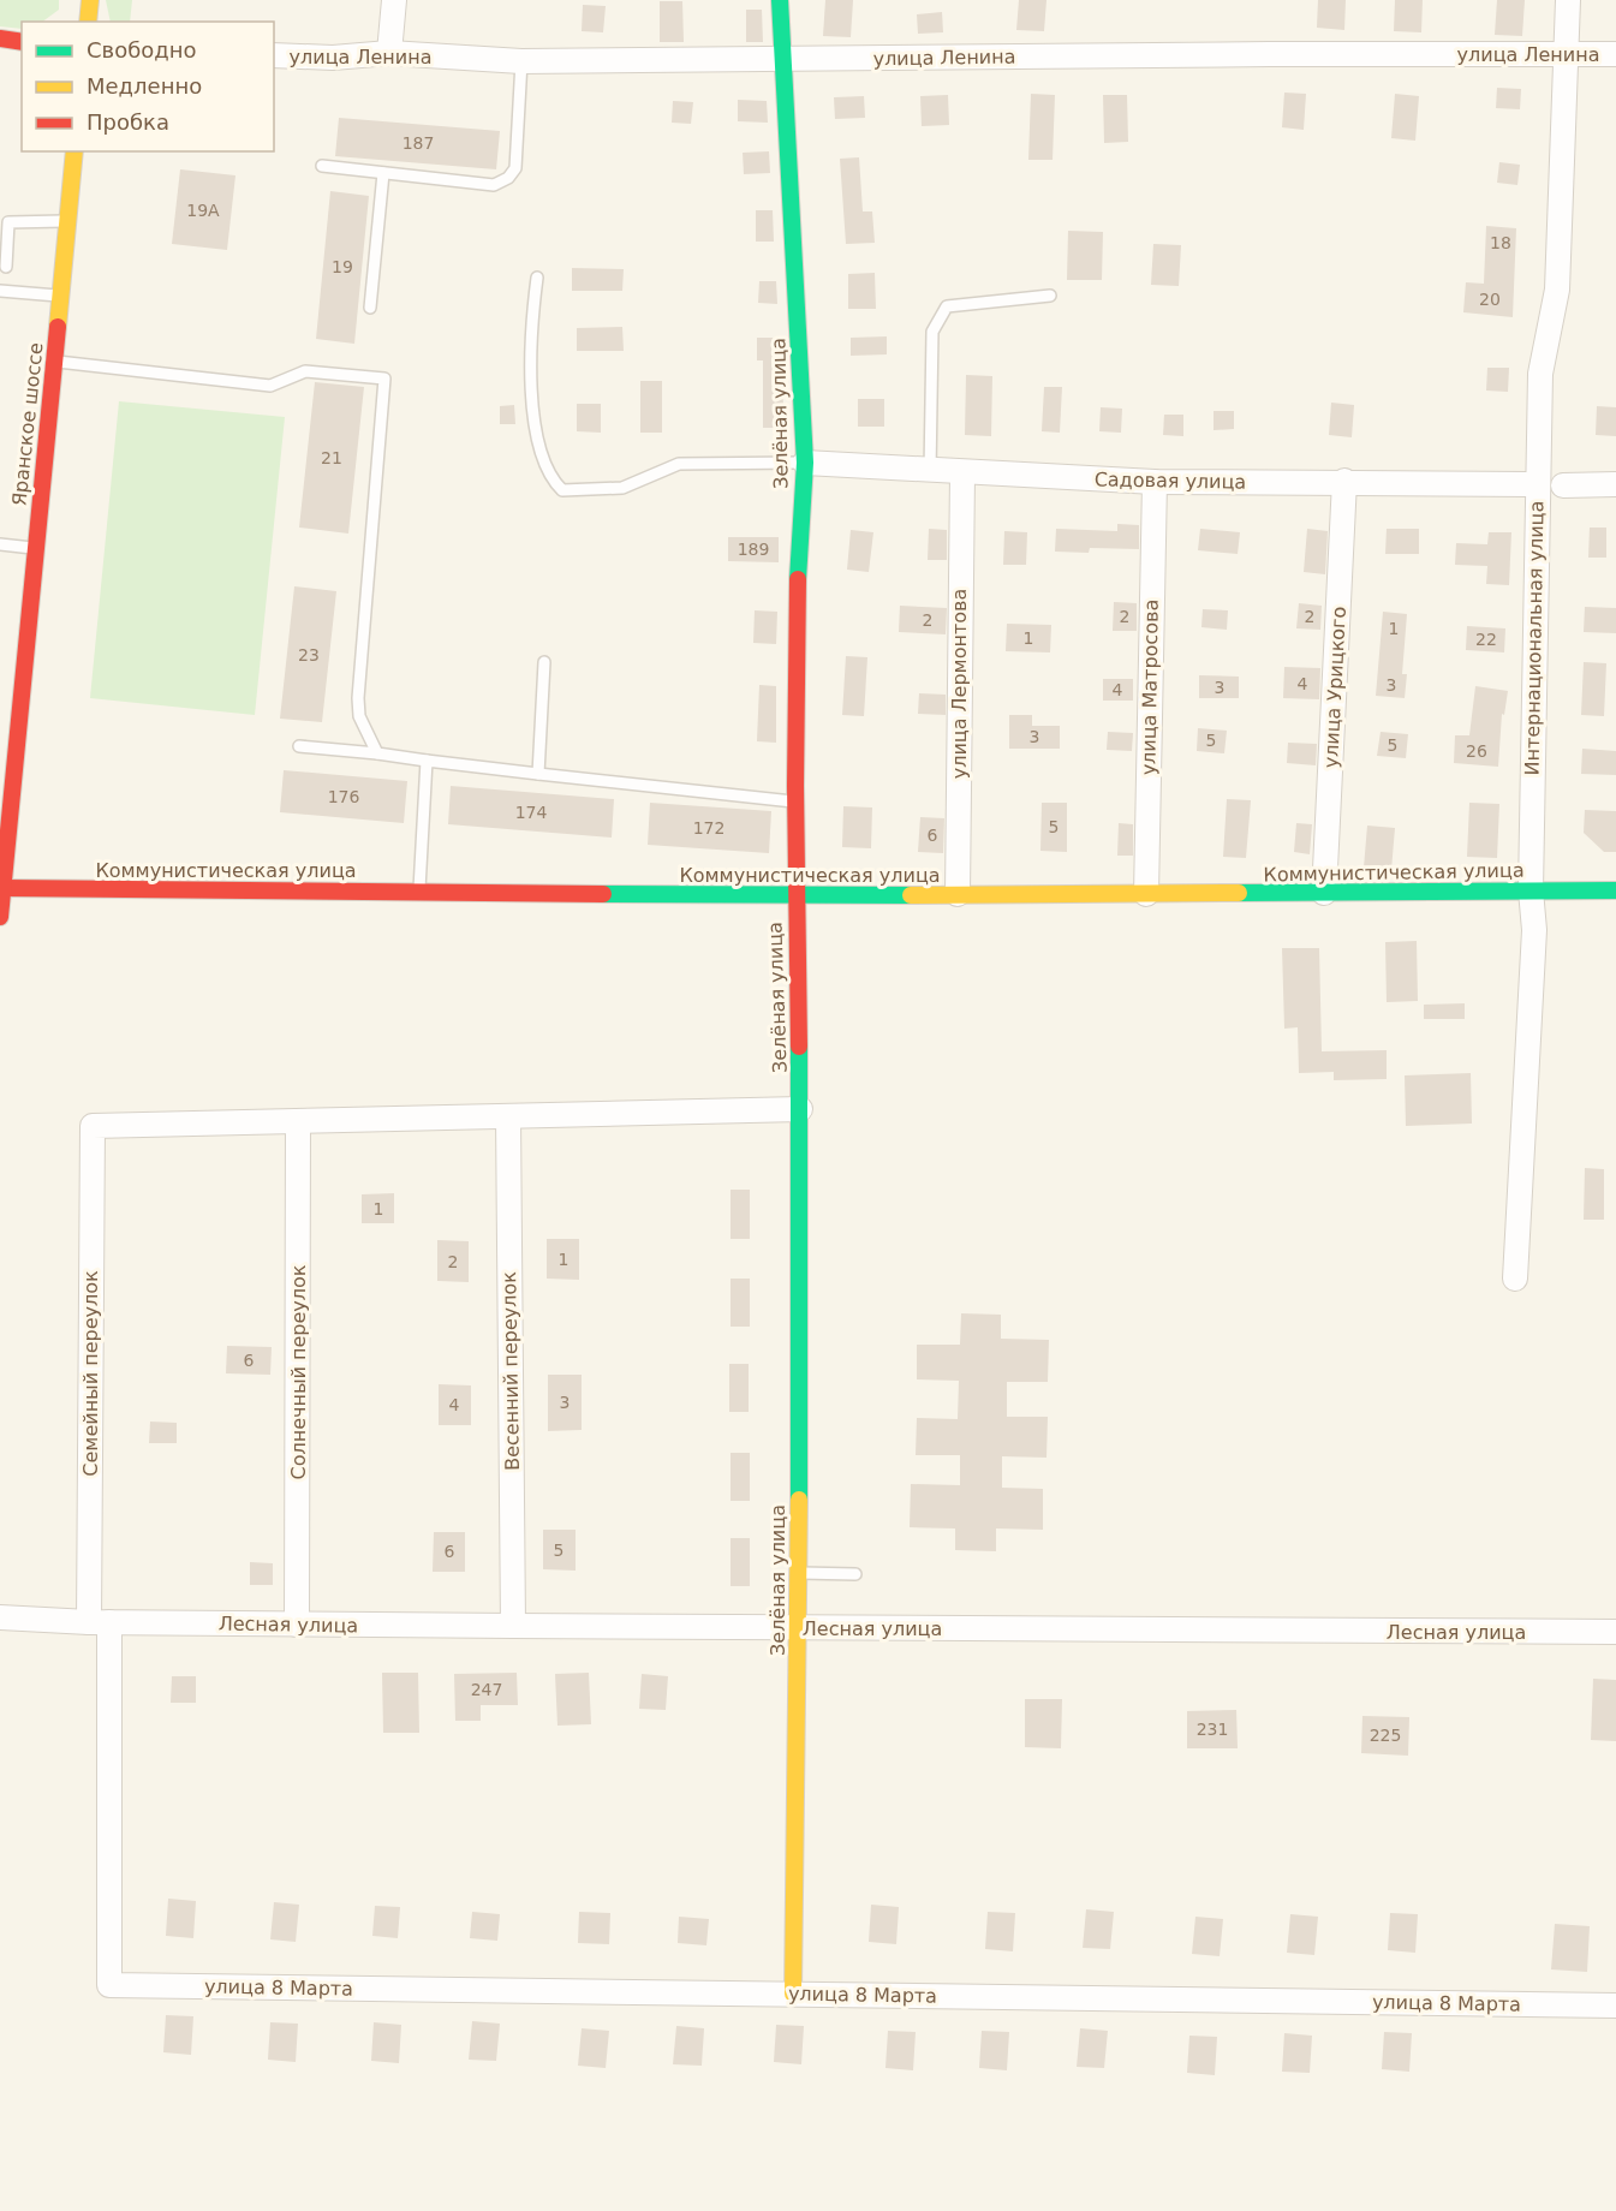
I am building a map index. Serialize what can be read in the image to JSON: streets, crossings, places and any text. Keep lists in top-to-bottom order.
{
  "streets": {
    "street": [
      "улица Ленина",
      "Зелёная улица",
      "Яранское шоссе",
      "Садовая улица",
      "Интернациональная улица",
      "улица Лермонтова",
      "улица Матросова",
      "улица Урицкого",
      "Коммунистическая улица",
      "Весенний переулок",
      "Солнечный переулок",
      "Семейный переулок",
      "Лесная улица",
      "улица 8 Марта"
    ]
  },
  "crossings": [
    ["улица Ленина", "Зелёная улица"],
    ["улица Ленина", "Интернациональная улица"],
    ["Зелёная улица", "Садовая улица"],
    ["Зелёная улица", "Коммунистическая улица"],
    ["Зелёная улица", "Лесная улица"],
    ["Зелёная улица", "улица 8 Марта"],
    ["Яранское шоссе", "Коммунистическая улица"],
    ["Садовая улица", "Интернациональная улица"],
    ["Садовая улица", "улица Лермонтова"],
    ["Садовая улица", "улица Матросова"],
    ["Садовая улица", "улица Урицкого"],
    ["Интернациональная улица", "Коммунистическая улица"],
    ["улица Лермонтова", "Коммунистическая улица"],
    ["улица Матросова", "Коммунистическая улица"],
    ["улица Урицкого", "Коммунистическая улица"],
    ["Весенний переулок", "Лесная улица"],
    ["Солнечный переулок", "Семейный переулок"],
    ["Солнечный переулок", "Лесная улица"],
    ["Семейный переулок", "Лесная улица"],
    ["Семейный переулок", "улица 8 Марта"]
  ],
  "house_numbers": [
    "187",
    "19А",
    "18",
    "19",
    "20",
    "21",
    "189",
    "2",
    "2",
    "2",
    "1",
    "1",
    "22",
    "23",
    "4",
    "3",
    "3",
    "4",
    "3",
    "5",
    "5",
    "26",
    "176",
    "174",
    "5",
    "172",
    "6",
    "1",
    "1",
    "2",
    "6",
    "3",
    "4",
    "5",
    "6",
    "247",
    "231",
    "225"
  ],
  "legend": ["Свободно", "Медленно", "Пробка"]
}
